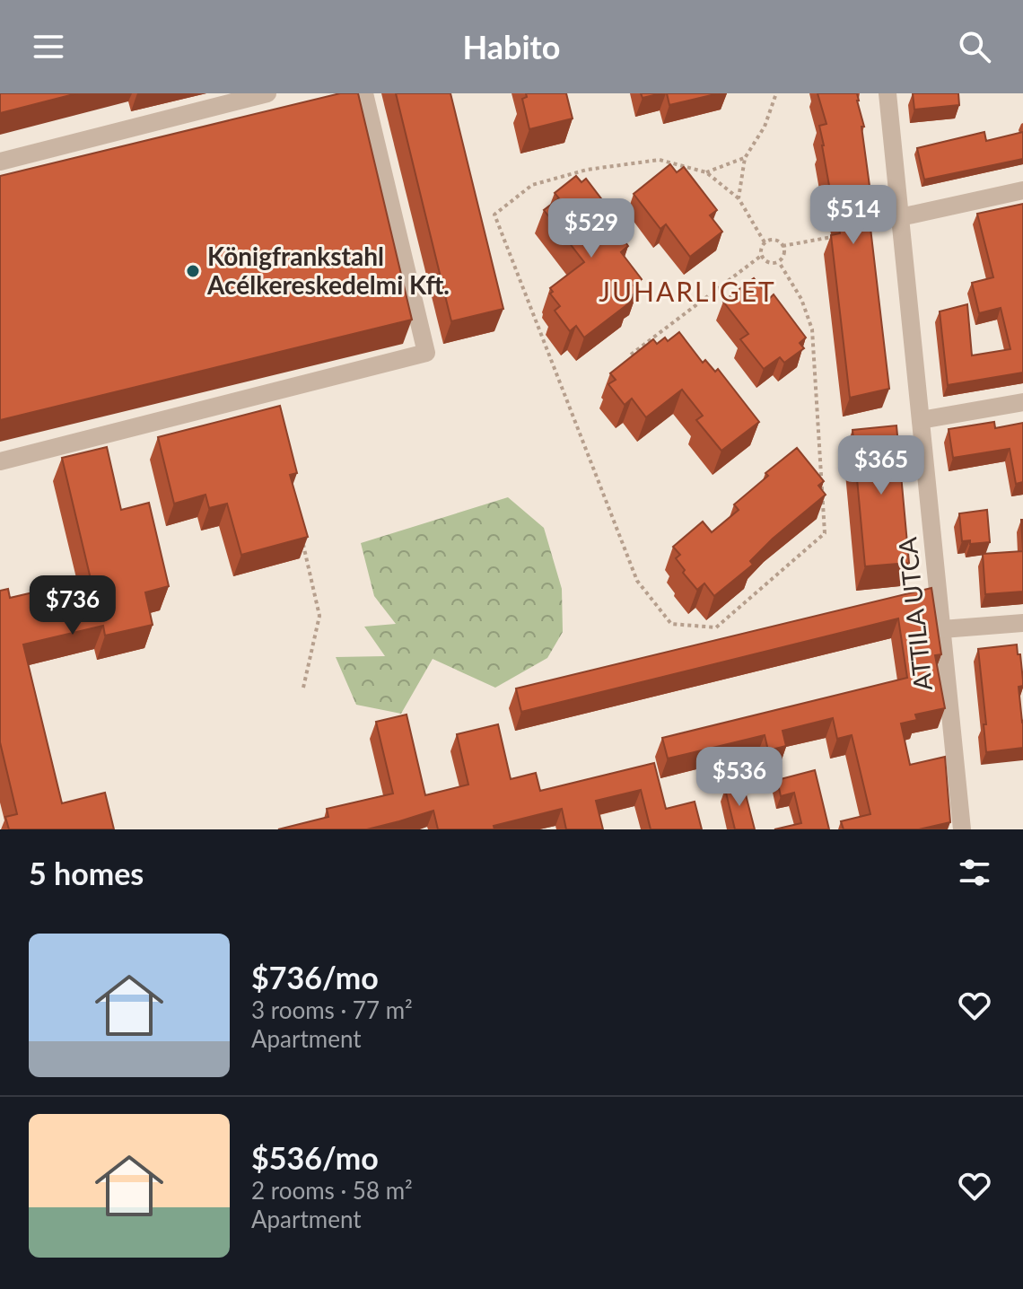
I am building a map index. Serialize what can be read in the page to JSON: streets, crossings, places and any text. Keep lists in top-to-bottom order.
{
  "streets": {
    "street": ["ATTILA UTCA"]
  },
  "districts": ["JUHARLIGET"],
  "places": ["Königfrankstahl Acélkereskedelmi Kft."],
  "page": {
    "header": "Habito",
    "price": [
      "$514",
      "$529",
      "$365",
      "$736",
      "$536"
    ],
    "heading": "5 homes",
    "list": [
      {
        "name": "$736/mo",
        "note": "3 rooms · 77 m² · Apartment"
      },
      {
        "name": "$536/mo",
        "note": "2 rooms · 58 m² · Apartment"
      }
    ]
  }
}
